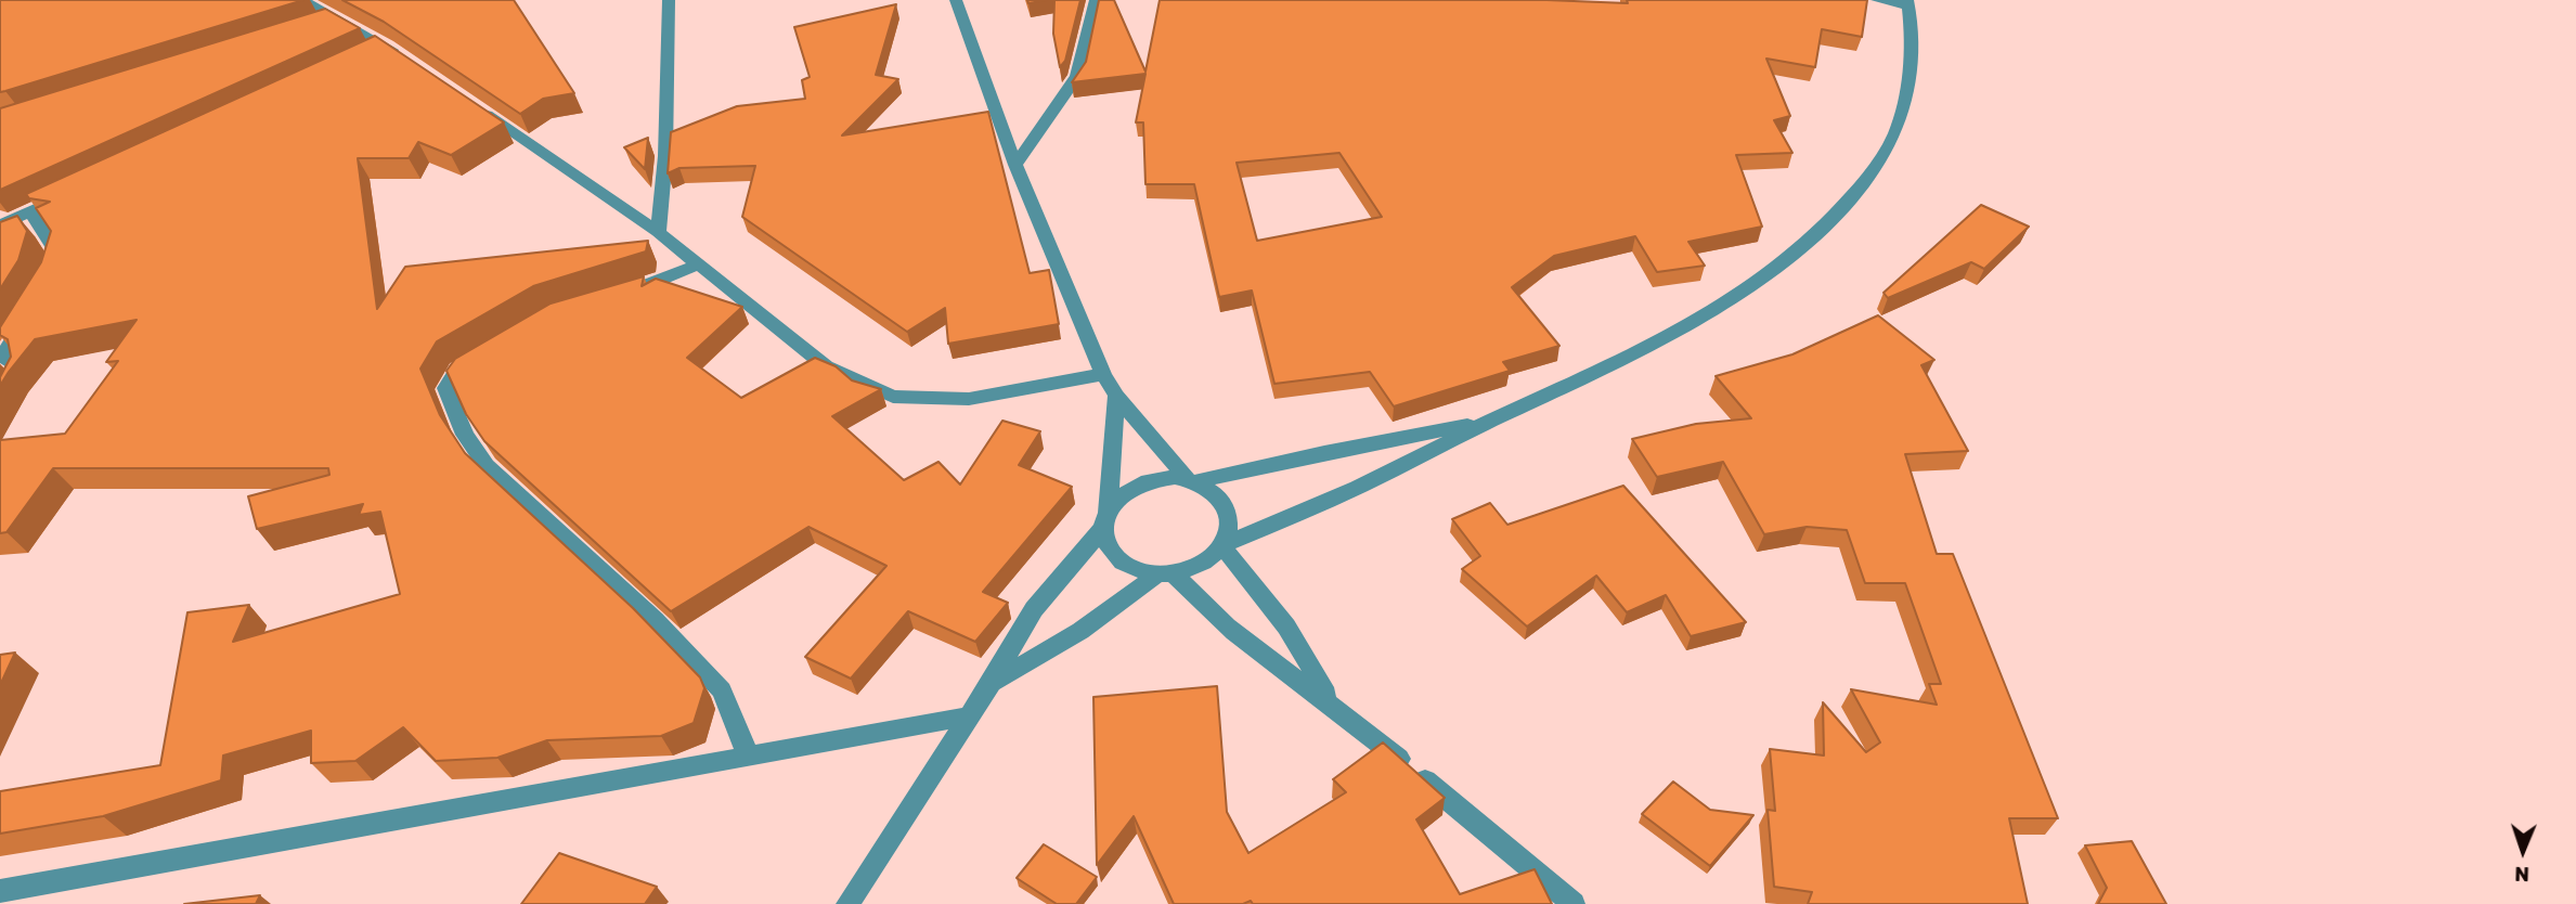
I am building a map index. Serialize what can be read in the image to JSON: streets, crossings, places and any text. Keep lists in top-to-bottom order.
{
  "north": "bottom"
}
